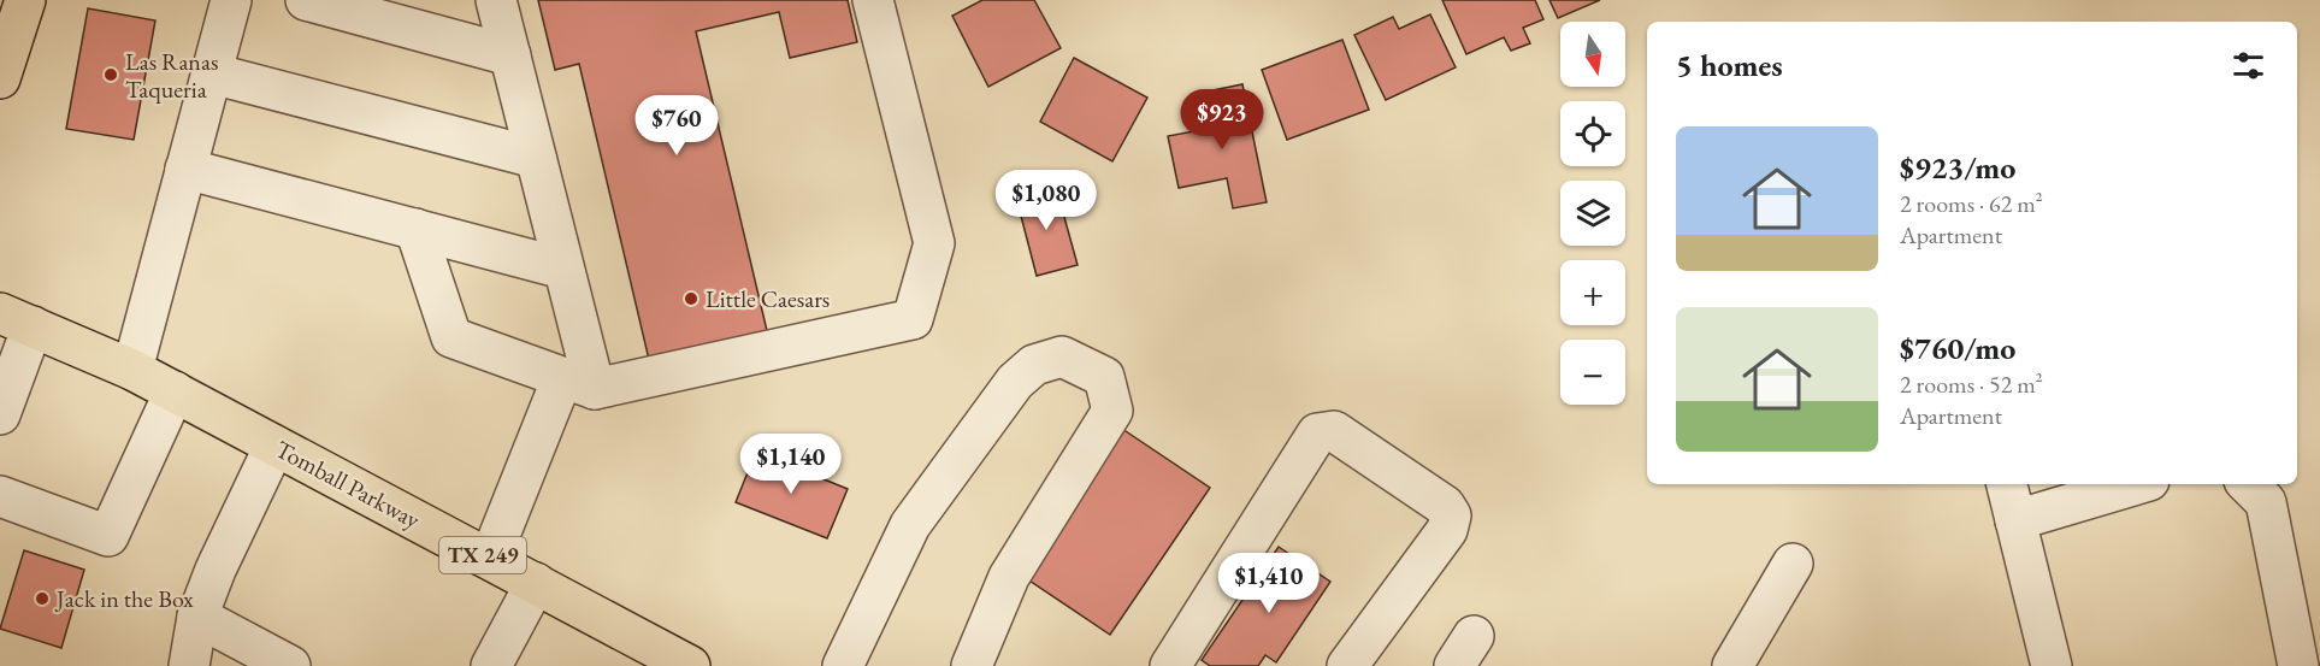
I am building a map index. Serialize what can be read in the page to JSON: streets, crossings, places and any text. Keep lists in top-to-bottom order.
{
  "streets": {
    "main road": ["Tomball Parkway", "TX 249"]
  },
  "places": ["Las Ranas Taqueria", "Little Caesars", "Jack in the Box"],
  "north": "bottom",
  "page": {
    "map_buttons": ["+", "−"],
    "heading": "5 homes",
    "price": [
      "$923",
      "$760",
      "$1,080",
      "$1,140",
      "$1,410"
    ],
    "list": [
      {
        "name": "$923/mo",
        "note": "2 rooms · 62 m² · Apartment"
      },
      {
        "name": "$760/mo",
        "note": "2 rooms · 52 m² · Apartment"
      }
    ]
  }
}
